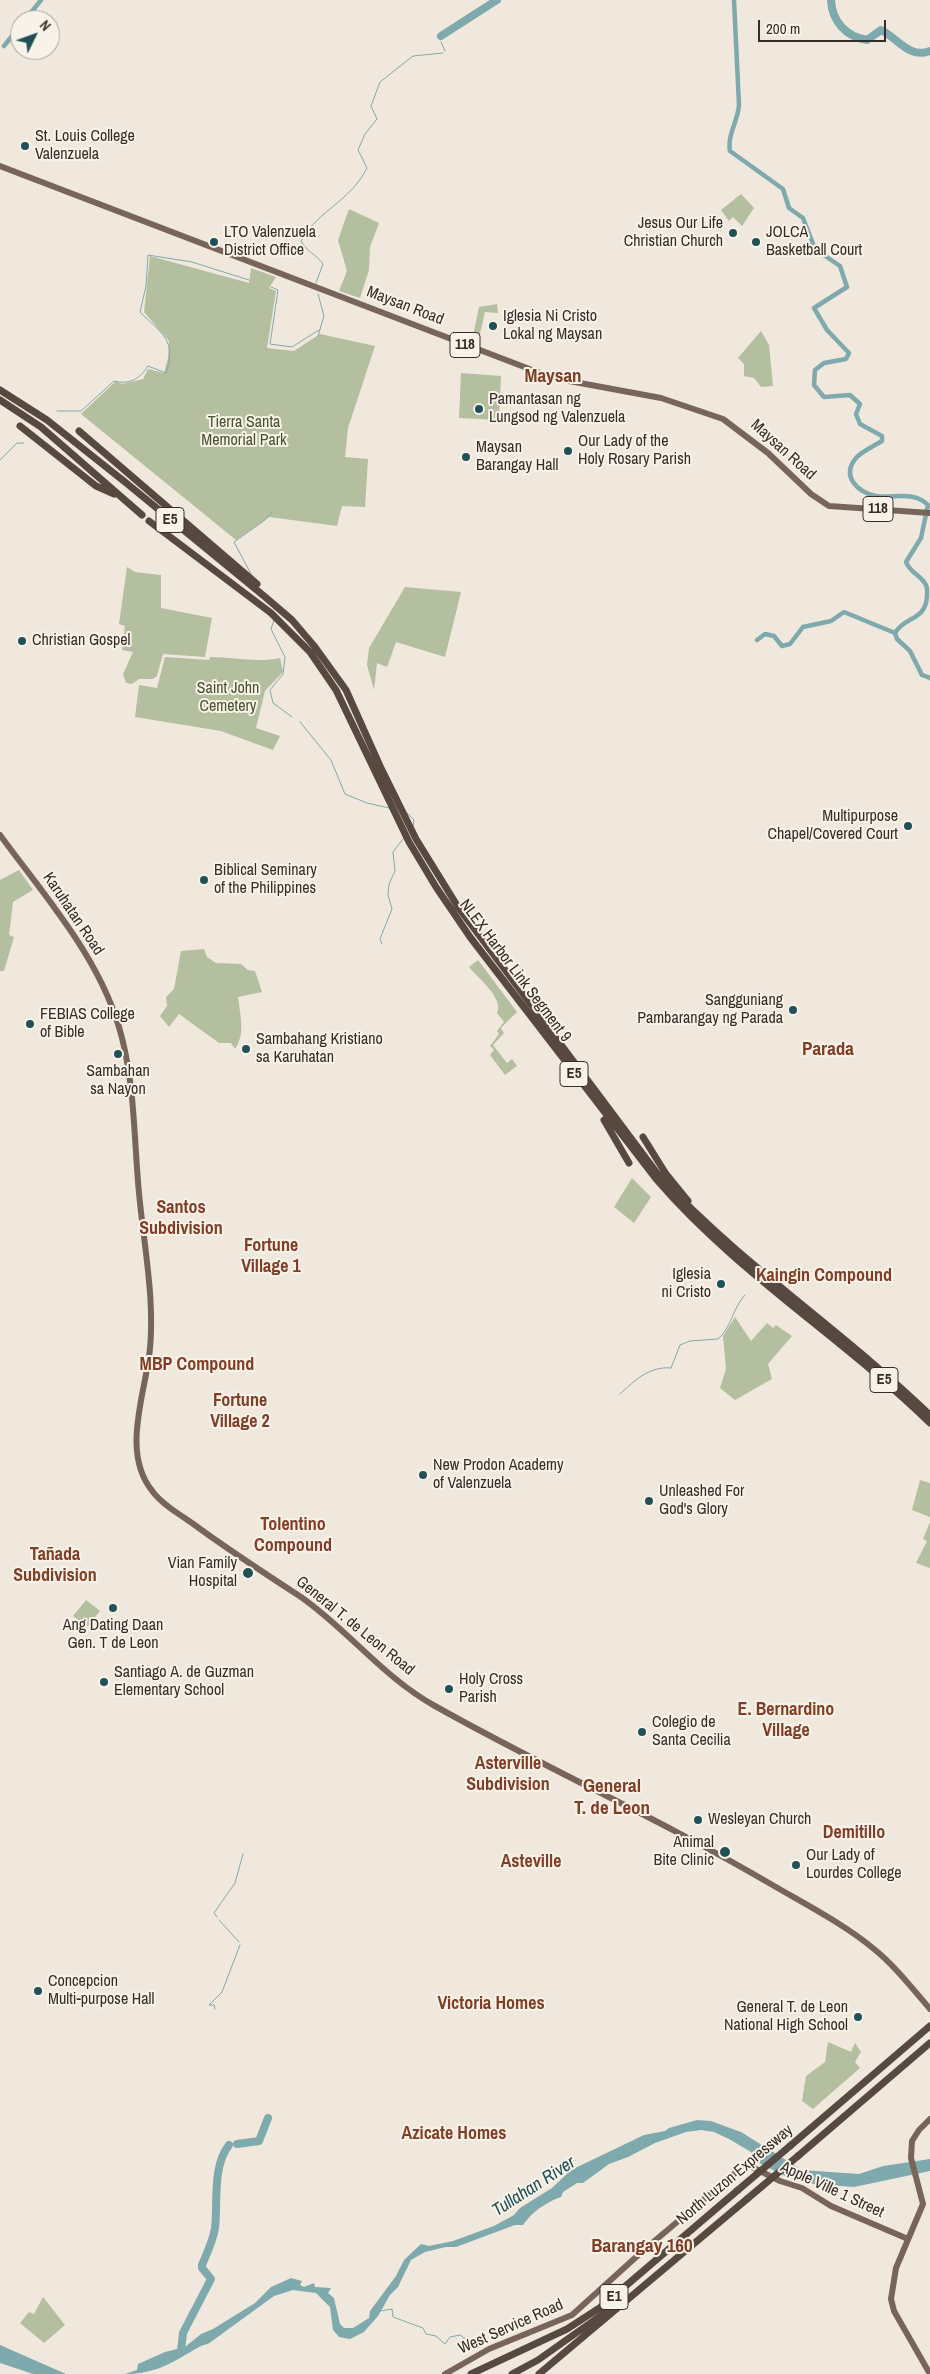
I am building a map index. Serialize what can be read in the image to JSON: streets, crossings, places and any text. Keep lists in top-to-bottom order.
{
  "streets": {
    "highway": [
      "E5",
      "NLEX Harbor Link Segment 9",
      "North Luzon Expressway",
      "E1"
    ],
    "main road": [
      "Maysan Road",
      "118",
      "Karuhatan Road",
      "General T. de Leon Road",
      "Apple Ville 1 Street",
      "West Service Road"
    ]
  },
  "crossings": [
    ["E5", "NLEX Harbor Link Segment 9"],
    ["Karuhatan Road", "General T. de Leon Road"],
    ["Apple Ville 1 Street", "West Service Road"]
  ],
  "districts": [
    "Maysan",
    "Parada",
    "Santos Subdivision",
    "Fortune Village 1",
    "Kaingin Compound",
    "MBP Compound",
    "Fortune Village 2",
    "Tolentino Compound",
    "Tañada Subdivision",
    "E. Bernardino Village",
    "Asterville Subdivision",
    "General T. de Leon",
    "Demitillo",
    "Asteville",
    "Victoria Homes",
    "Azicate Homes",
    "Barangay 160"
  ],
  "water": ["Tullahan River"],
  "parks": ["Tierra Santa Memorial Park", "Saint John Cemetery"],
  "places": [
    "St. Louis College Valenzuela",
    "Jesus Our Life Christian Church",
    "LTO Valenzuela District Office",
    "JOLCA Basketball Court",
    "Iglesia Ni Cristo Lokal ng Maysan",
    "Pamantasan ng Lungsod ng Valenzuela",
    "Our Lady of the Holy Rosary Parish",
    "Maysan Barangay Hall",
    "Christian Gospel",
    "Multipurpose Chapel/Covered Court",
    "Biblical Seminary of the Philippines",
    "Sangguniang Pambarangay ng Parada",
    "FEBIAS College of Bible",
    "Sambahang Kristiano sa Karuhatan",
    "Sambahan sa Nayon",
    "Iglesia ni Cristo",
    "New Prodon Academy of Valenzuela",
    "Unleashed For God's Glory",
    "Vian Family Hospital",
    "Ang Dating Daan Gen. T de Leon",
    "Santiago A. de Guzman Elementary School",
    "Holy Cross Parish",
    "Colegio de Santa Cecilia",
    "Wesleyan Church",
    "Animal Bite Clinic",
    "Our Lady of Lourdes College",
    "Concepcion Multi-purpose Hall",
    "General T. de Leon National High School"
  ],
  "scale_bar": "200 m",
  "north": "top right"
}
